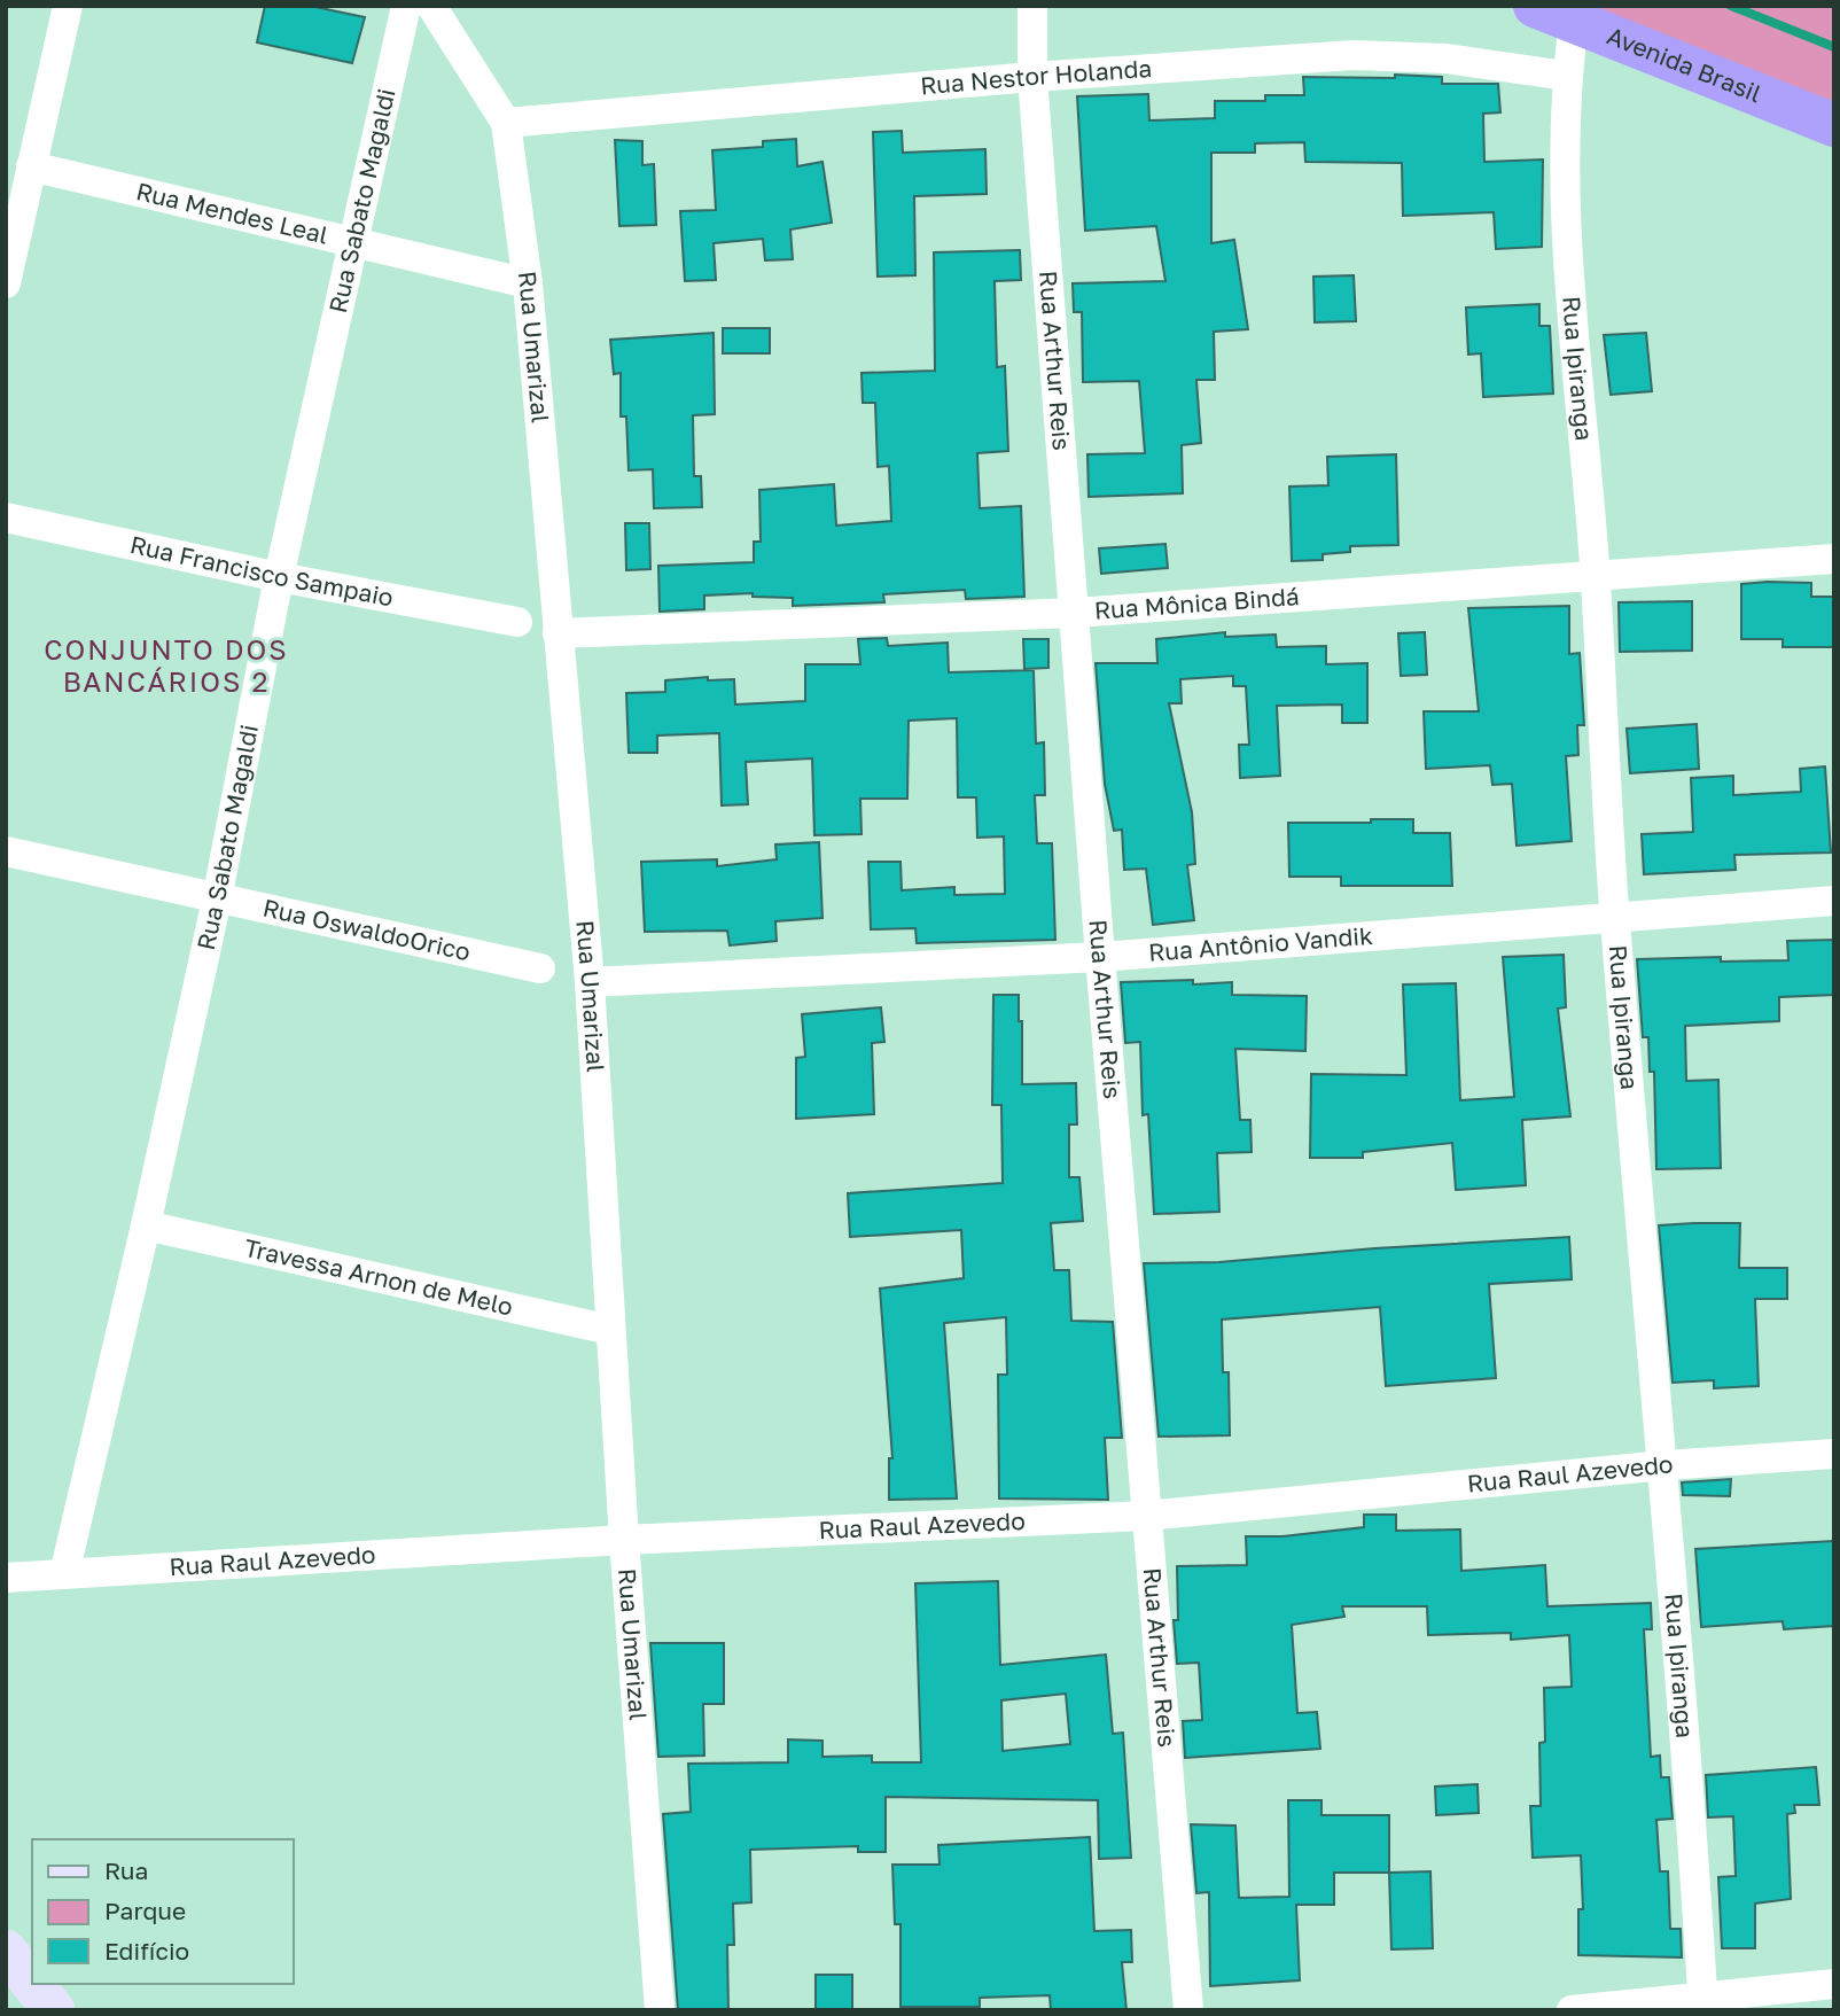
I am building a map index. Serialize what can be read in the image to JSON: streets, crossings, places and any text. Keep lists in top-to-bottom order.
{
  "streets": {
    "highway": ["Avenida Brasil"],
    "street": [
      "Rua Nestor Holanda",
      "Rua Sabato Magaldi",
      "Rua Mendes Leal",
      "Rua Umarizal",
      "Rua Arthur Reis",
      "Rua Ipiranga",
      "Rua Francisco Sampaio",
      "Rua Mônica Bindá",
      "Rua OswaldoOrico",
      "Rua Antônio Vandik",
      "Travessa Arnon de Melo",
      "Rua Raul Azevedo"
    ]
  },
  "crossings": [
    ["Avenida Brasil", "Rua Ipiranga"],
    ["Rua Nestor Holanda", "Rua Umarizal"],
    ["Rua Nestor Holanda", "Rua Arthur Reis"],
    ["Rua Nestor Holanda", "Rua Ipiranga"],
    ["Rua Sabato Magaldi", "Rua Mendes Leal"],
    ["Rua Sabato Magaldi", "Rua Francisco Sampaio"],
    ["Rua Sabato Magaldi", "Rua OswaldoOrico"],
    ["Rua Sabato Magaldi", "Travessa Arnon de Melo"],
    ["Rua Sabato Magaldi", "Rua Raul Azevedo"],
    ["Rua Mendes Leal", "Rua Umarizal"],
    ["Rua Umarizal", "Rua Mônica Bindá"],
    ["Rua Umarizal", "Rua Antônio Vandik"],
    ["Rua Umarizal", "Travessa Arnon de Melo"],
    ["Rua Umarizal", "Rua Raul Azevedo"],
    ["Rua Arthur Reis", "Rua Mônica Bindá"],
    ["Rua Arthur Reis", "Rua Antônio Vandik"],
    ["Rua Arthur Reis", "Rua Raul Azevedo"],
    ["Rua Ipiranga", "Rua Mônica Bindá"],
    ["Rua Ipiranga", "Rua Antônio Vandik"],
    ["Rua Ipiranga", "Rua Raul Azevedo"]
  ],
  "districts": ["CONJUNTO DOS BANCÁRIOS 2"],
  "legend": ["Rua", "Parque", "Edifício"]
}
